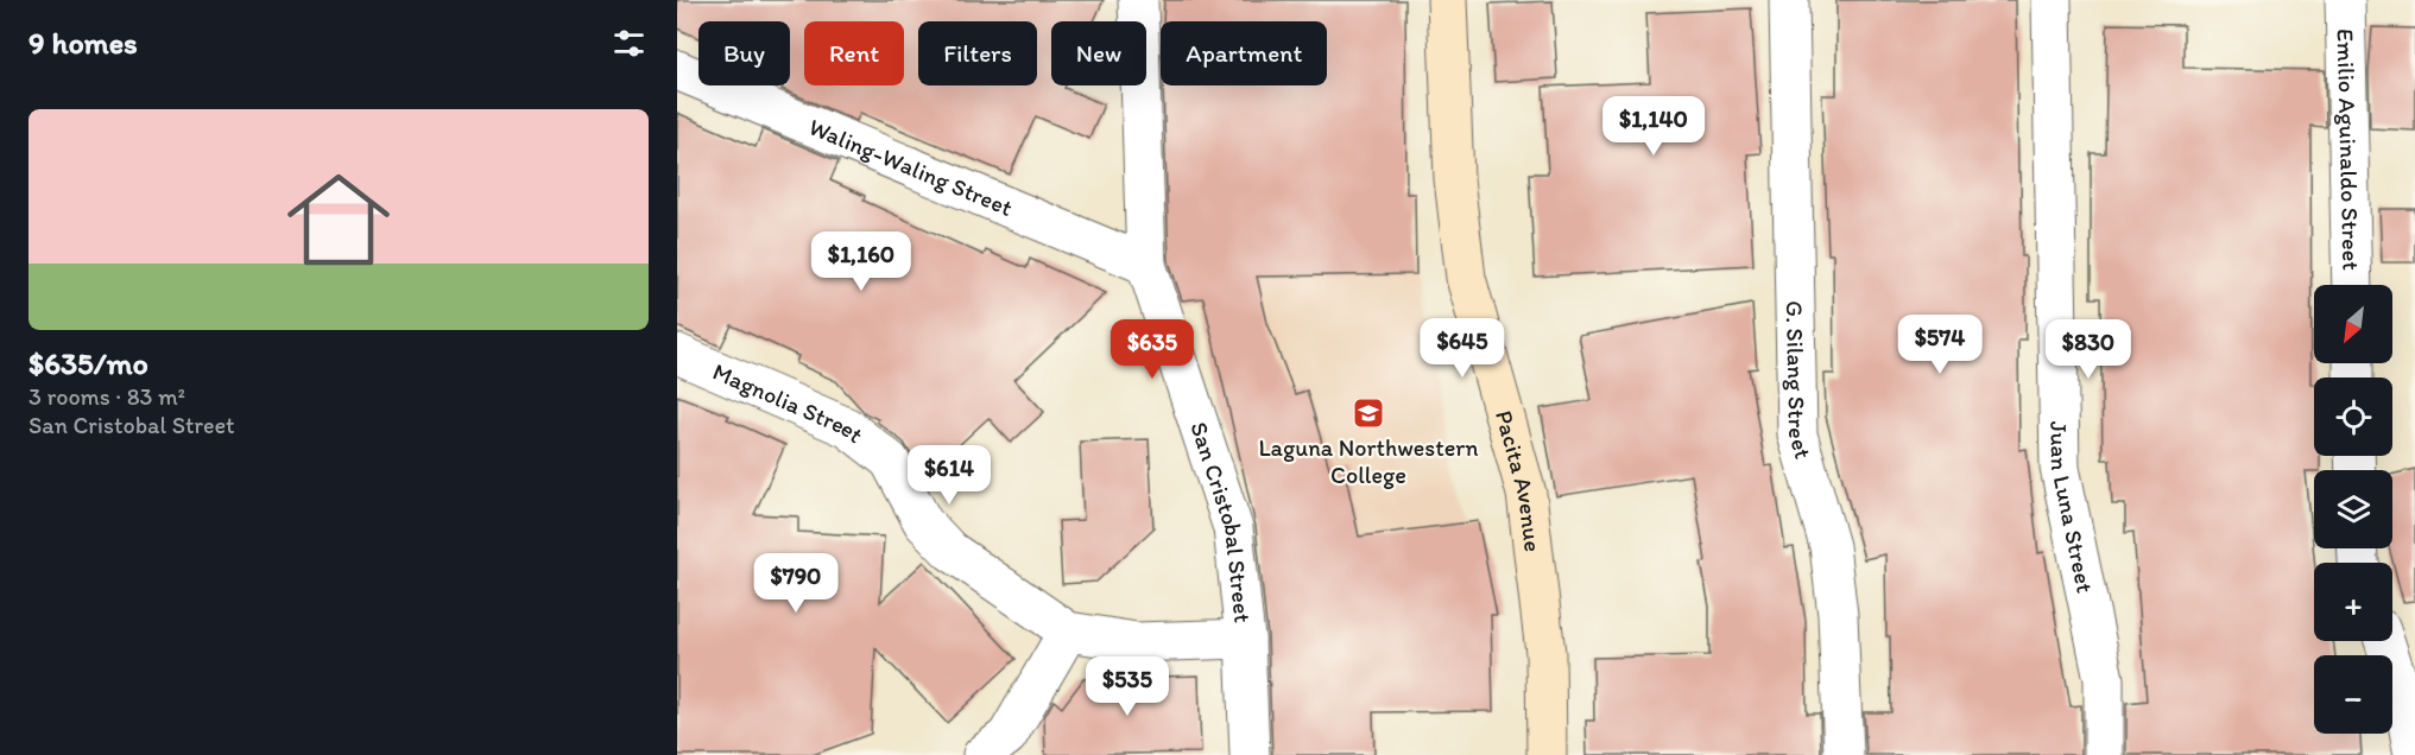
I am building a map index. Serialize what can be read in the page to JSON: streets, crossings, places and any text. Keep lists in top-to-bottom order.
{
  "streets": {
    "main road": ["Pacita Avenue"],
    "street": [
      "Emilio Aguinaldo Street",
      "Waling-Waling Street",
      "G. Silang Street",
      "Magnolia Street",
      "Juan Luna Street",
      "San Cristobal Street"
    ]
  },
  "crossings": [
    ["Waling-Waling Street", "San Cristobal Street"],
    ["Magnolia Street", "San Cristobal Street"]
  ],
  "places": {
    "school or university": ["Laguna Northwestern College"]
  },
  "north": "bottom left",
  "page": {
    "heading": "9 homes",
    "chip": [
      "Buy",
      "Rent",
      "Filters",
      "New",
      "Apartment"
    ],
    "list": [
      {
        "name": "$635/mo",
        "note": "3 rooms · 83 m² · San Cristobal Street"
      }
    ],
    "price": [
      "$1,140",
      "$1,160",
      "$574",
      "$645",
      "$635",
      "$830",
      "$614",
      "$790",
      "$535"
    ],
    "map_buttons": ["+", "−"]
  }
}
